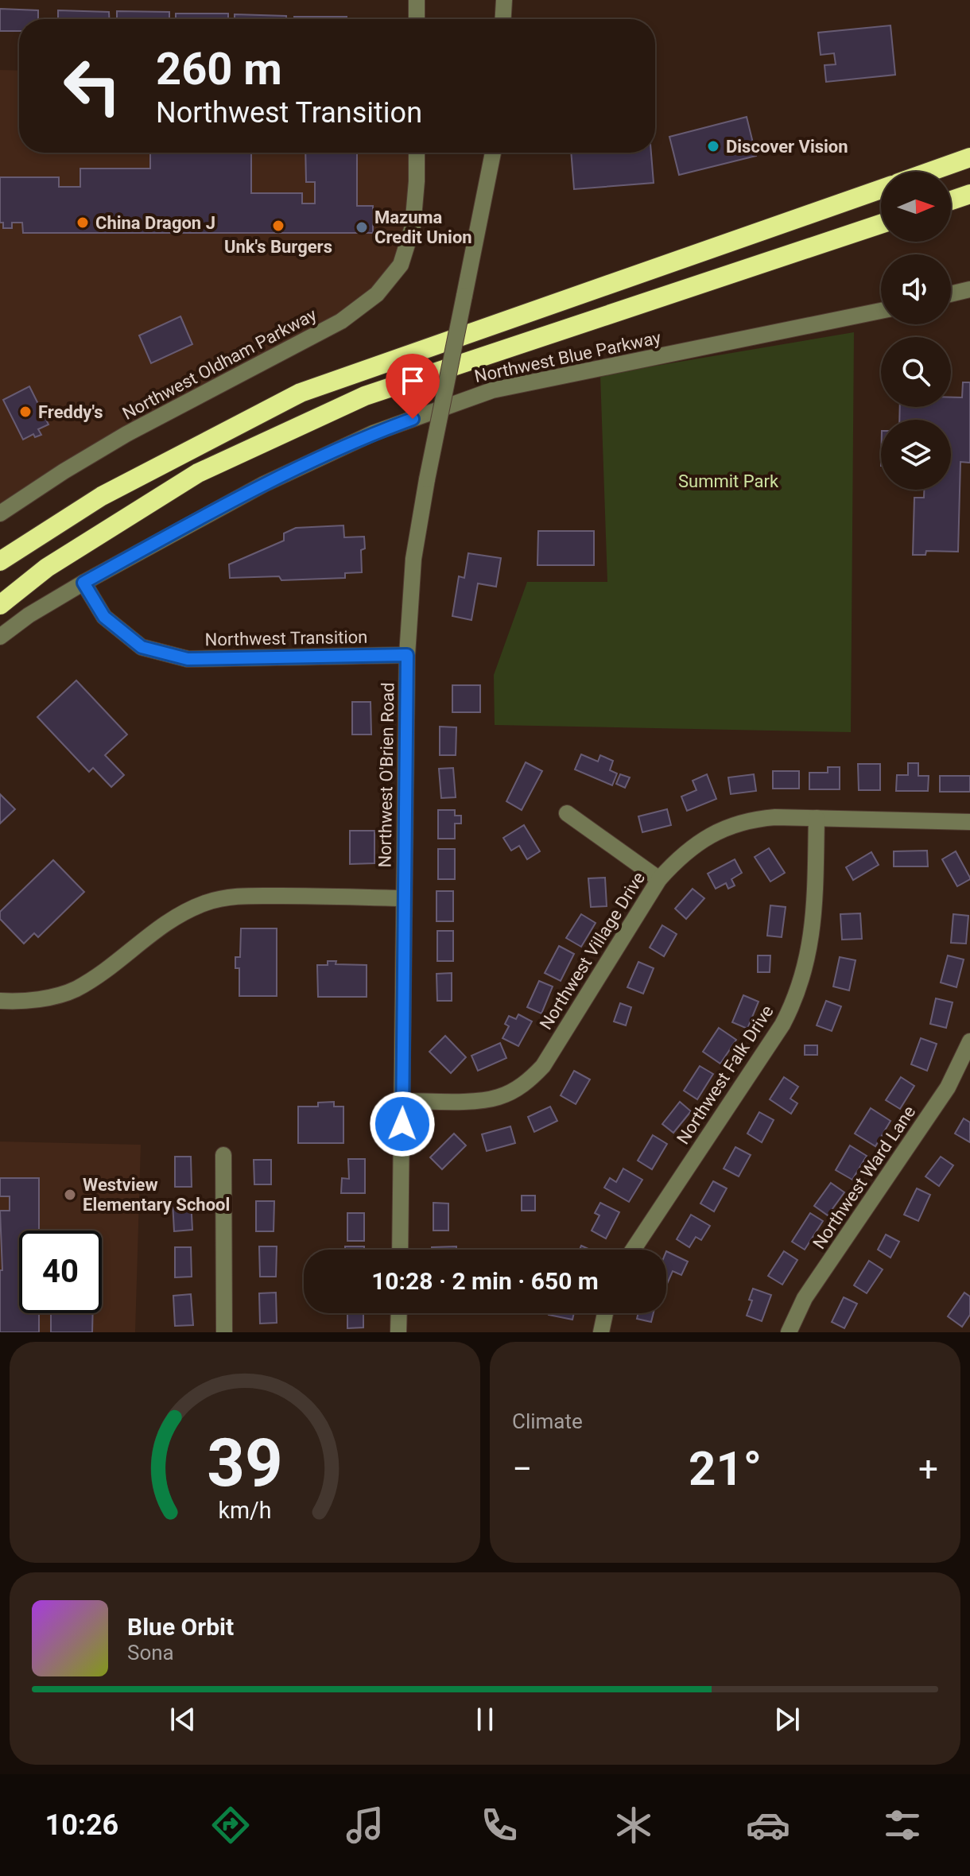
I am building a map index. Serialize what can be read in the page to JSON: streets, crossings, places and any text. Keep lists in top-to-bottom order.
{
  "streets": {
    "street": [
      "Northwest Blue Parkway",
      "Northwest Oldham Parkway",
      "Northwest Transition",
      "Northwest O'Brien Road",
      "Northwest Village Drive",
      "Northwest Falk Drive",
      "Northwest Ward Lane"
    ]
  },
  "crossings": [
    ["Northwest Blue Parkway", "Northwest Transition"],
    ["Northwest Transition", "Northwest O'Brien Road"],
    ["Northwest O'Brien Road", "Northwest Village Drive"],
    ["Northwest Village Drive", "Northwest Falk Drive"]
  ],
  "parks": ["Summit Park"],
  "places": [
    "Discover Vision",
    "China Dragon J",
    "Unk's Burgers",
    "Mazuma Credit Union",
    "Freddy's",
    "Westview Elementary School"
  ],
  "north": "right",
  "page": {
    "turn": ["260 m", "Northwest Transition"],
    "limit": "40",
    "trip": "10:28 · 2 min · 650 m",
    "tile": "Climate",
    "heat": ["−", "21°", "+"],
    "song": ["Blue Orbit", "Sona"],
    "tabs": "10:26",
    "gauge": ["39", "km/h"]
  }
}
